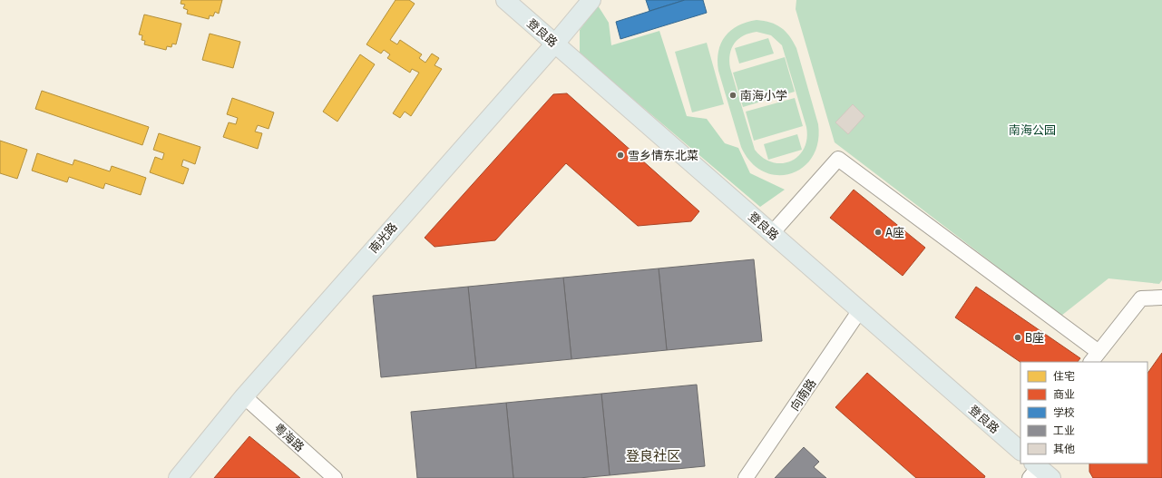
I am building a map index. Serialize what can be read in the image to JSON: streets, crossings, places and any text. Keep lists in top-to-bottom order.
{
  "streets": {
    "main road": ["登良路", "南光路"],
    "street": ["向南路", "粤海路"]
  },
  "crossings": [
    ["登良路", "南光路"],
    ["登良路", "向南路"],
    ["南光路", "粤海路"]
  ],
  "districts": ["登良社区"],
  "parks": ["南海公园"],
  "places": [
    "南海小学",
    "雪乡情东北菜",
    "A座",
    "B座"
  ],
  "legend": [
    "住宅",
    "商业",
    "学校",
    "工业",
    "其他"
  ]
}
